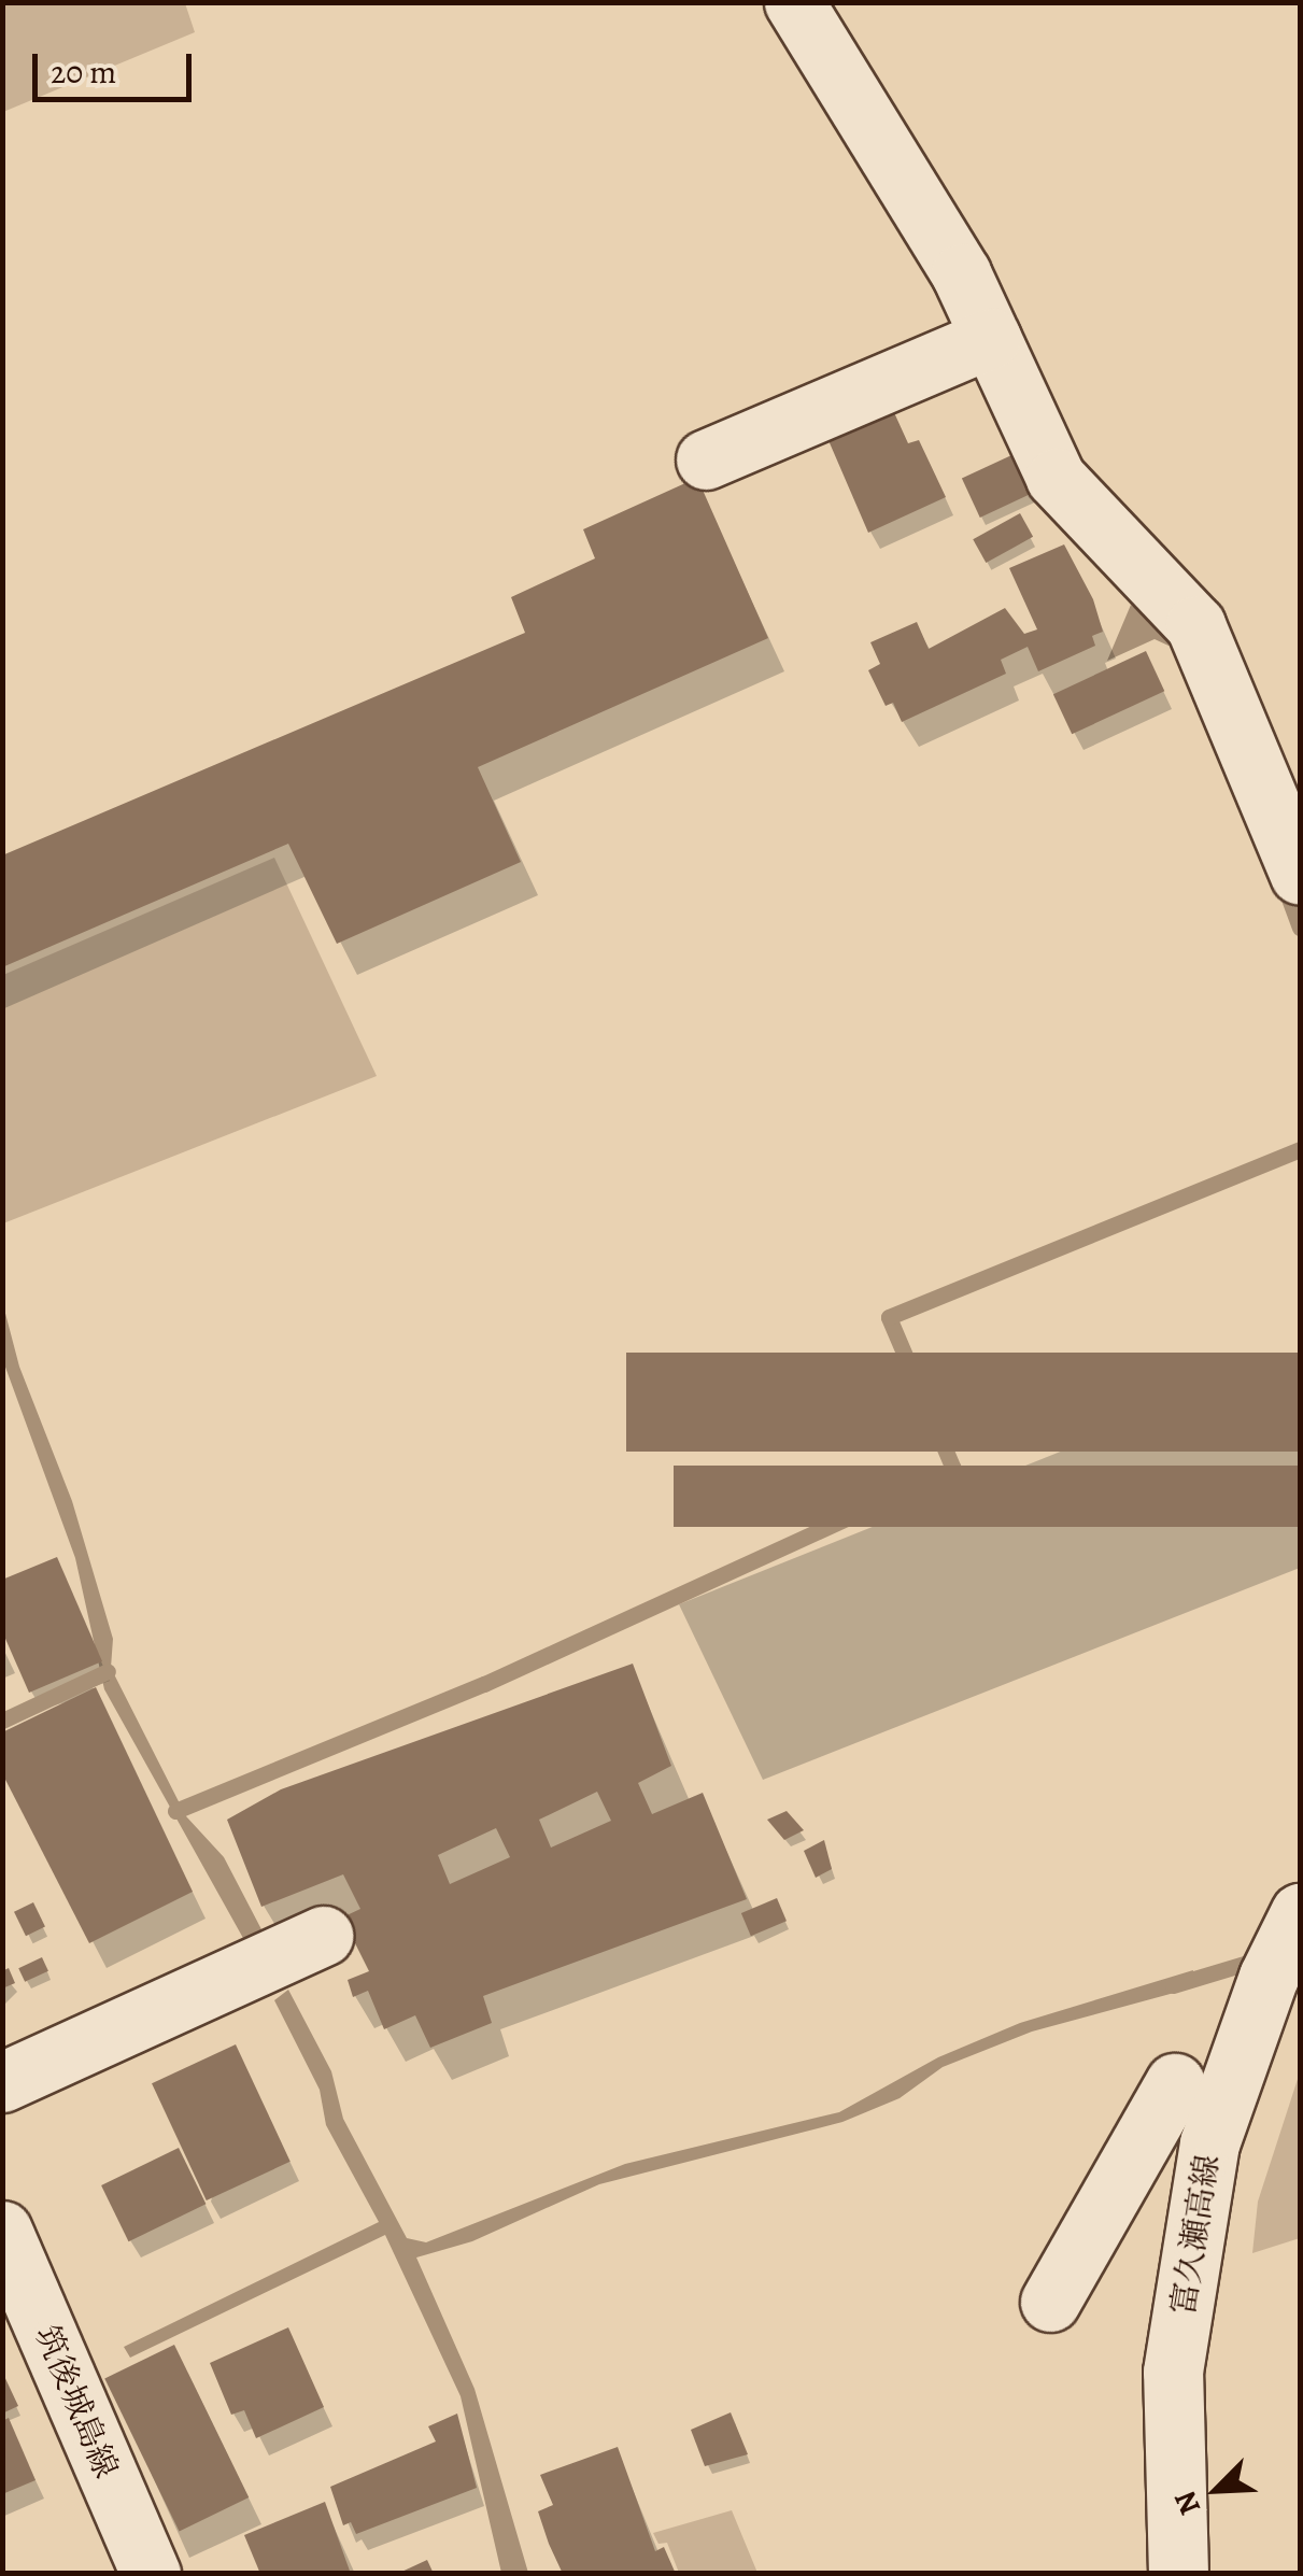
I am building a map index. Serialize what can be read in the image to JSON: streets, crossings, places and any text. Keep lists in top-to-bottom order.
{
  "streets": {
    "street": ["富久瀬高線", "筑後城島線"]
  },
  "scale_bar": "20 m",
  "north": "bottom left"
}
